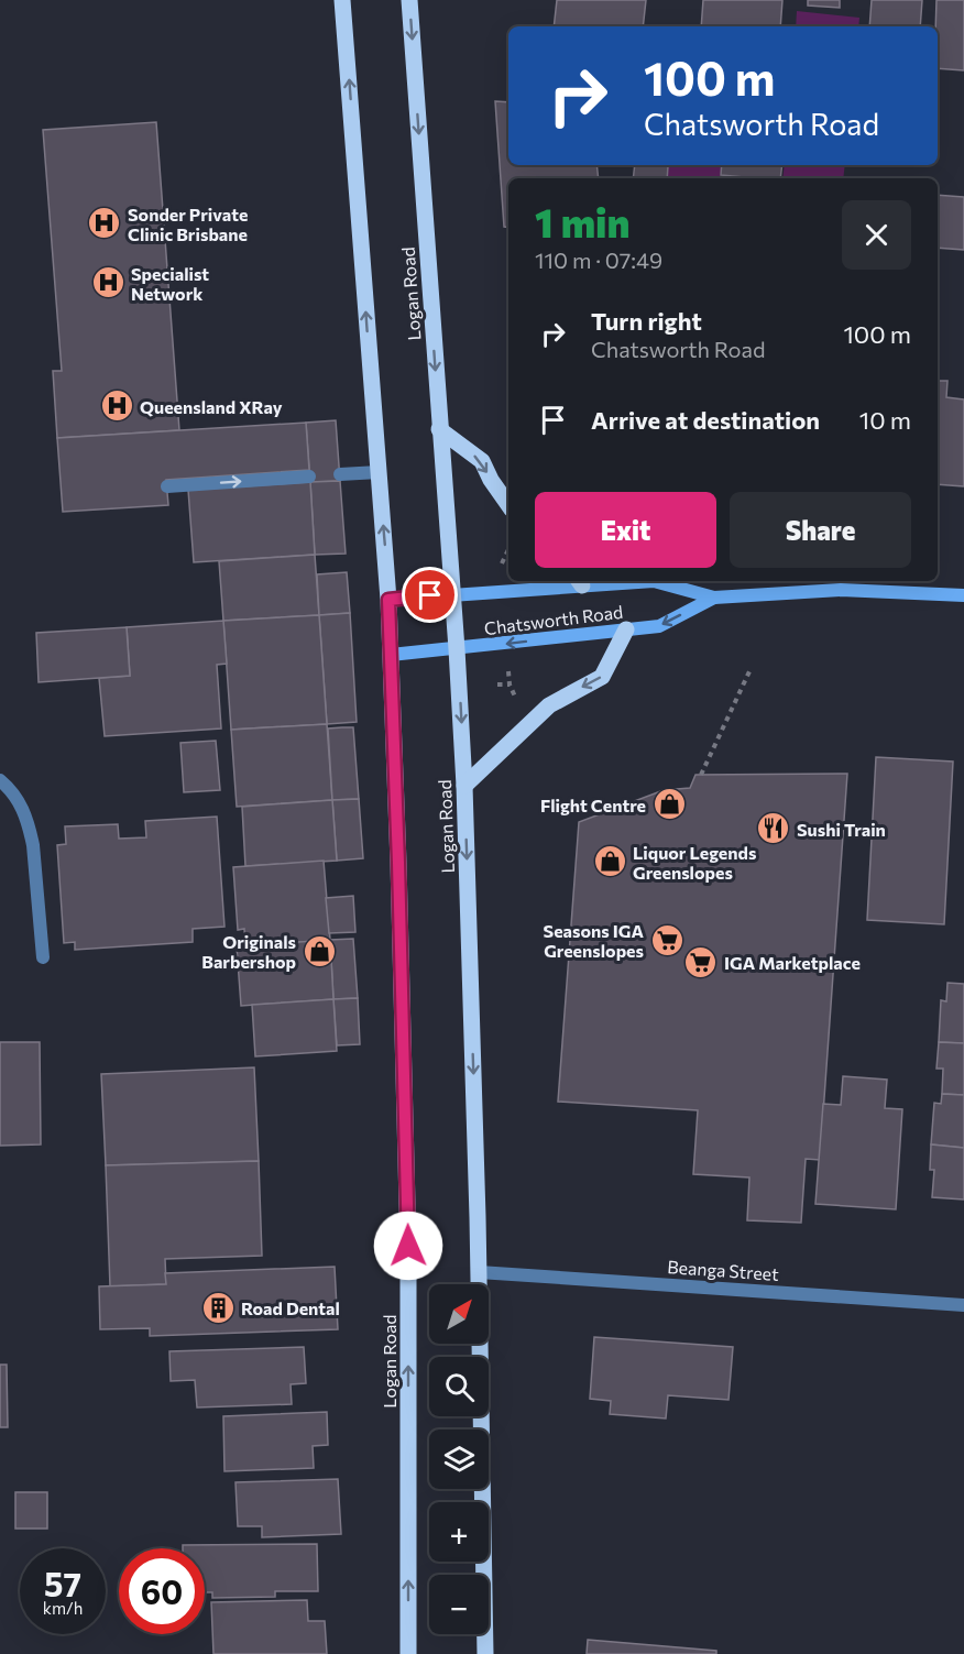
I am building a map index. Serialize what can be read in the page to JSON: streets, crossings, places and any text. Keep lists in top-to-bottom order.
{
  "streets": {
    "main road": ["Logan Road", "Chatsworth Road"],
    "street": ["Beanga Street"]
  },
  "crossings": [
    ["Logan Road", "Chatsworth Road"],
    ["Logan Road", "Beanga Street"]
  ],
  "places": {
    "hospital": ["Sonder Private Clinic Brisbane", "Specialist Network", "Queensland XRay"],
    "shop": ["Flight Centre", "Liquor Legends Greenslopes", "Originals Barbershop"],
    "restaurant": ["Sushi Train"],
    "supermarket": ["Seasons IGA Greenslopes", "IGA Marketplace"],
    "building": ["Road Dental"]
  },
  "north": "top right",
  "page": {
    "turn": ["100 m", "Chatsworth Road"],
    "heading": ["1 min", "110 m · 07:49"],
    "list": [
      {
        "name": "Turn right",
        "note": "Chatsworth Road",
        "value": "100 m"
      },
      {
        "name": "Arrive at destination",
        "value": "10 m"
      }
    ],
    "buttons": ["Exit", "Share"],
    "map_buttons": ["+", "−"],
    "speed": "57 km/h",
    "limit": "60"
  }
}
